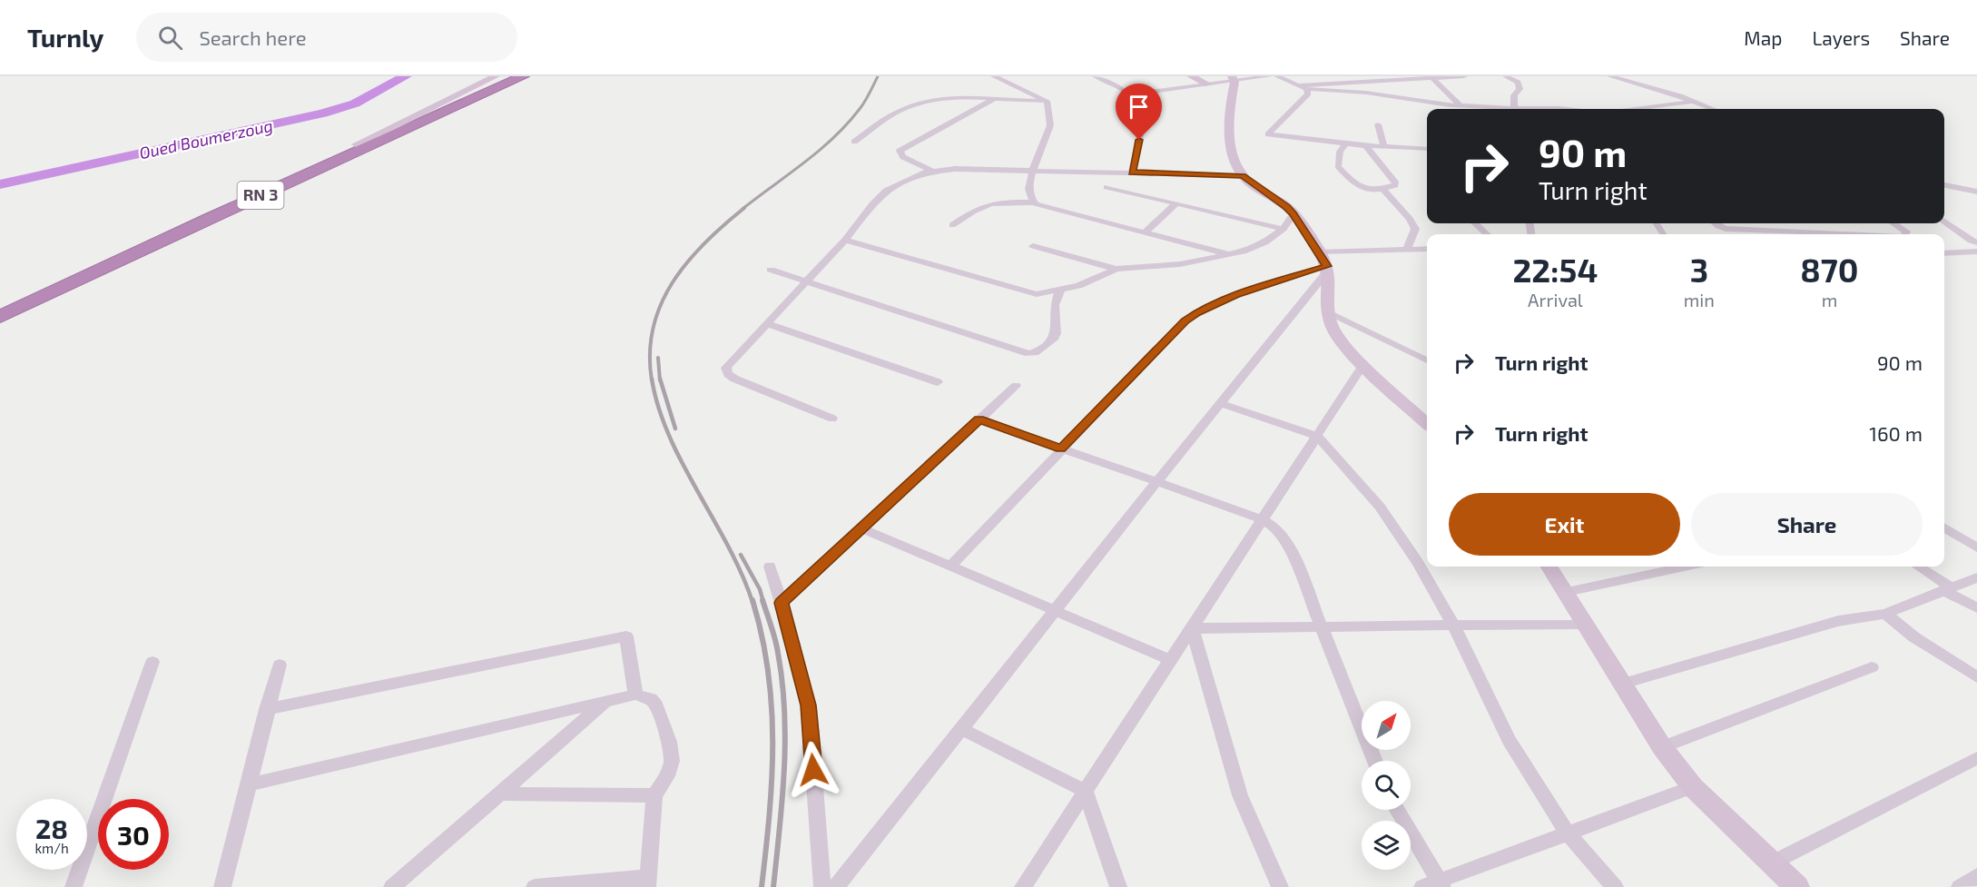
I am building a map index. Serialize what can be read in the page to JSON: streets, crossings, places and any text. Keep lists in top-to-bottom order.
{
  "streets": {
    "highway": ["RN 3"]
  },
  "water": ["Oued Boumerzoug"],
  "north": "top right",
  "page": {
    "header": "Turnly",
    "search": "Search here",
    "nav": ["Map", "Layers", "Share"],
    "turn": ["90 m", "Turn right"],
    "eta": [
      "22:54",
      "Arrival",
      "3",
      "min",
      "870",
      "m"
    ],
    "list": [
      {
        "name": "Turn right",
        "value": "90 m"
      },
      {
        "name": "Turn right",
        "value": "160 m"
      }
    ],
    "buttons": ["Exit", "Share"],
    "speed": "28 km/h",
    "limit": "30"
  }
}
